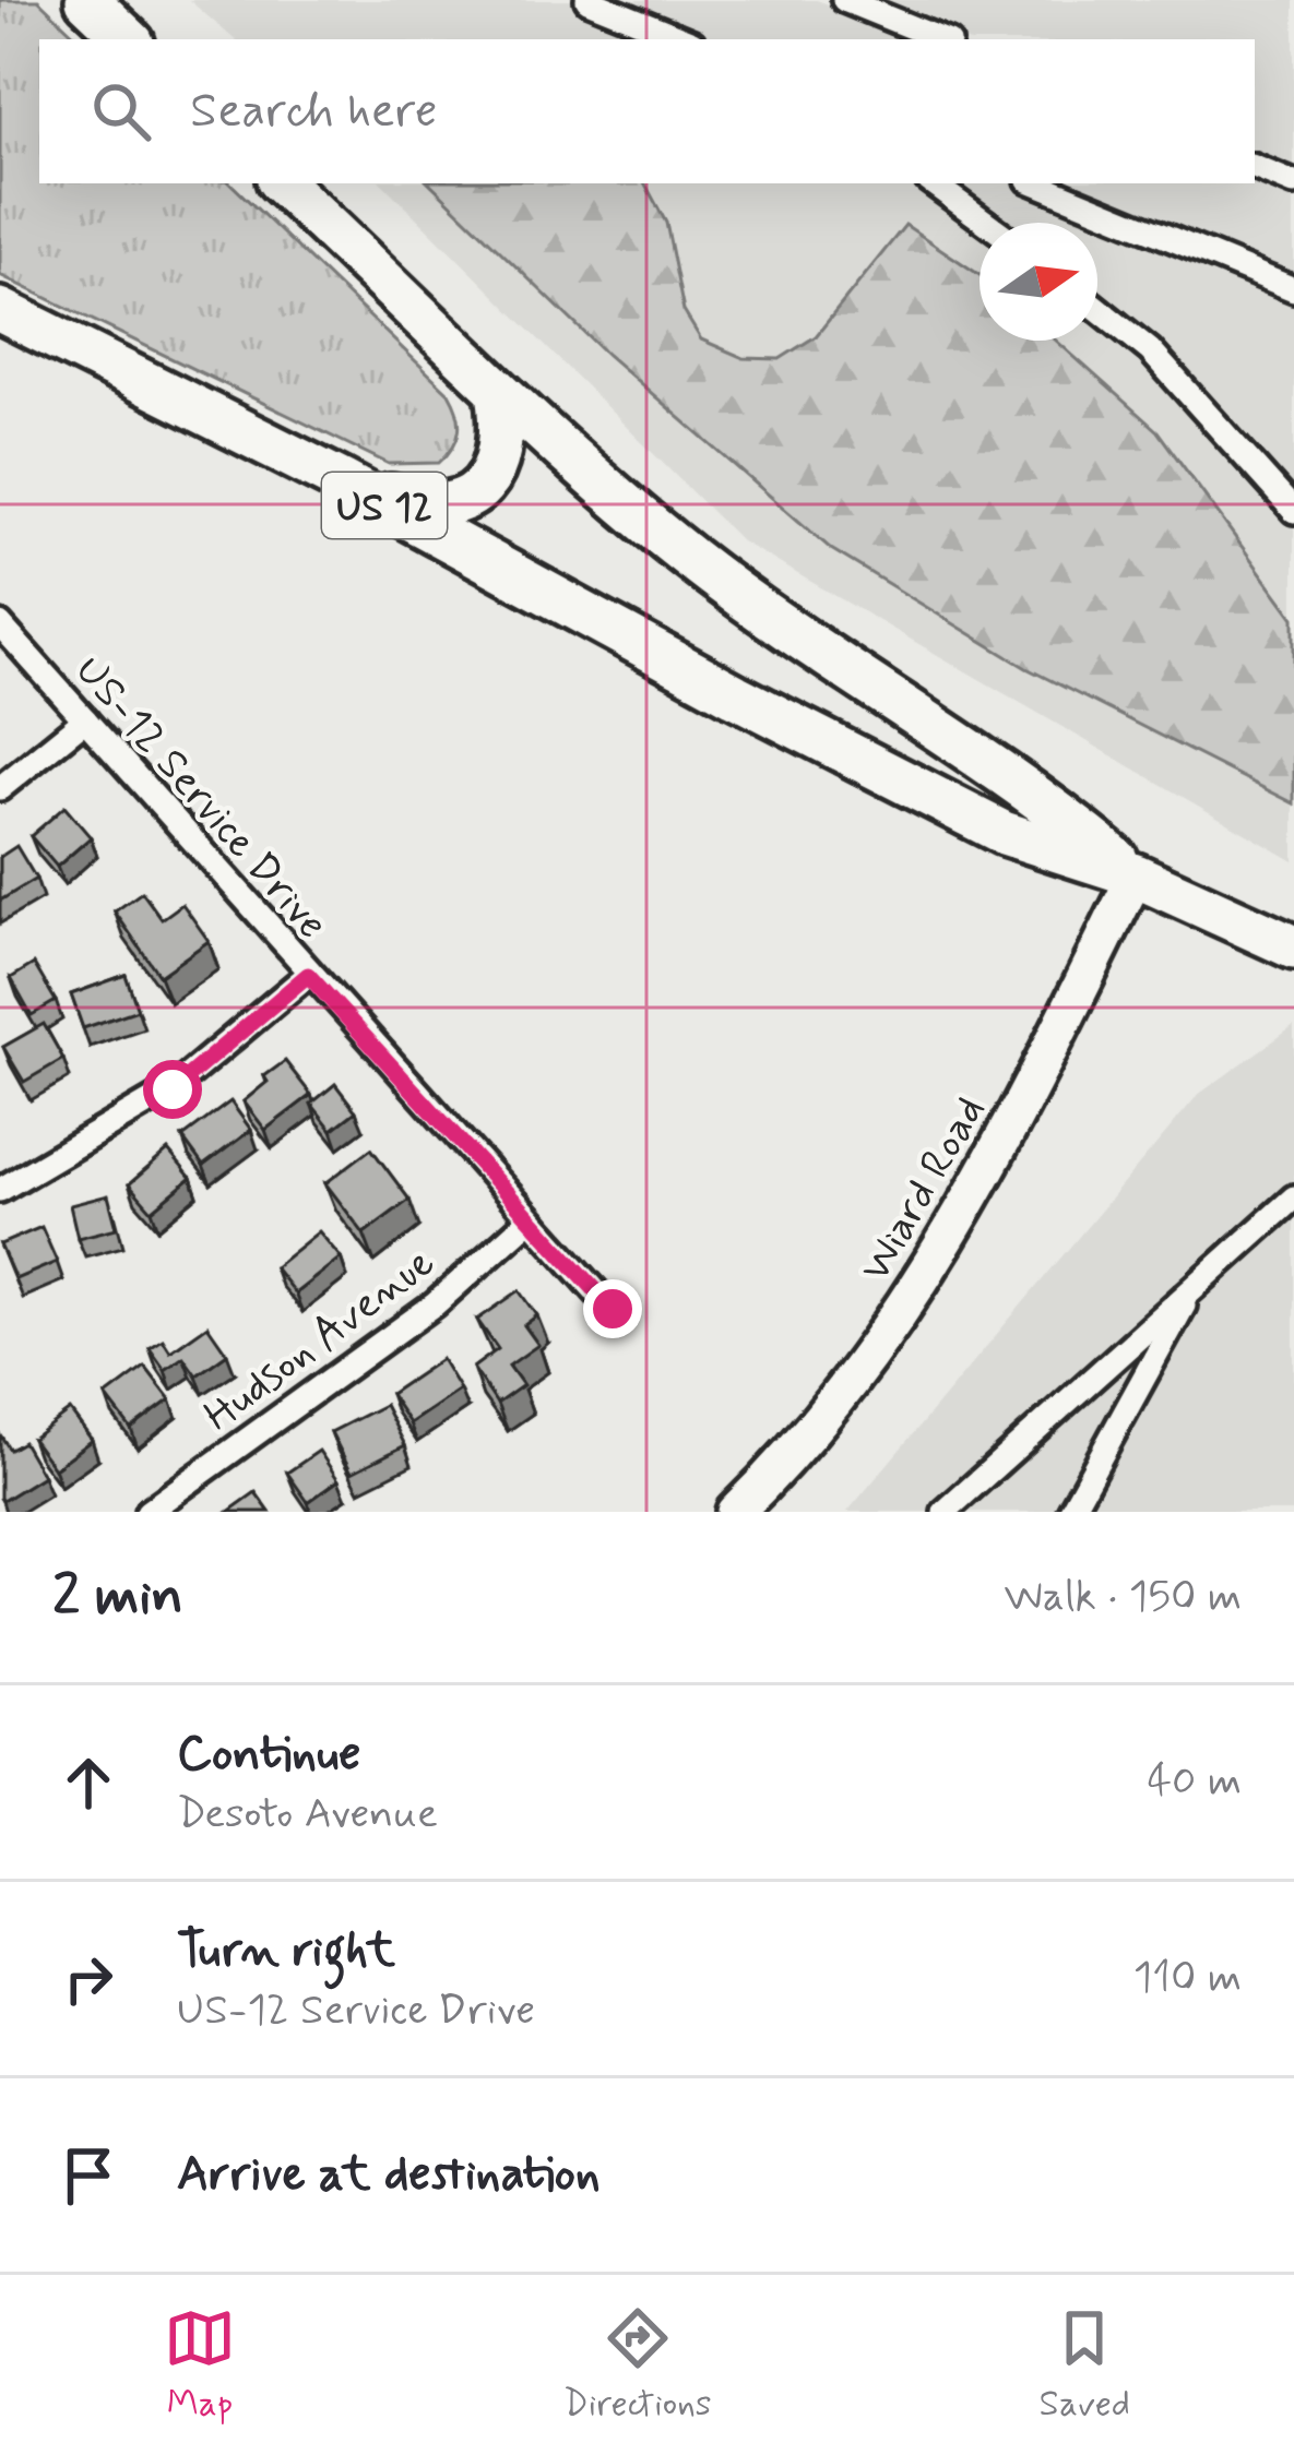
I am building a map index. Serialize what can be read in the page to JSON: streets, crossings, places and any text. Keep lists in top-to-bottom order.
{
  "streets": {
    "highway": ["US 12"],
    "main road": ["Wiard Road"],
    "street": ["US-12 Service Drive", "Hudson Avenue"]
  },
  "crossings": [
    ["US 12", "Wiard Road"],
    ["US-12 Service Drive", "Hudson Avenue"]
  ],
  "north": "right",
  "page": {
    "search": "Search here",
    "heading": ["2 min", "Walk · 150 m"],
    "list": [
      ["Continue", "Desoto Avenue", "40 m"],
      ["Turn right", "US-12 Service Drive", "110 m"],
      "Arrive at destination"
    ],
    "nav": ["Map", "Directions", "Saved"]
  }
}
